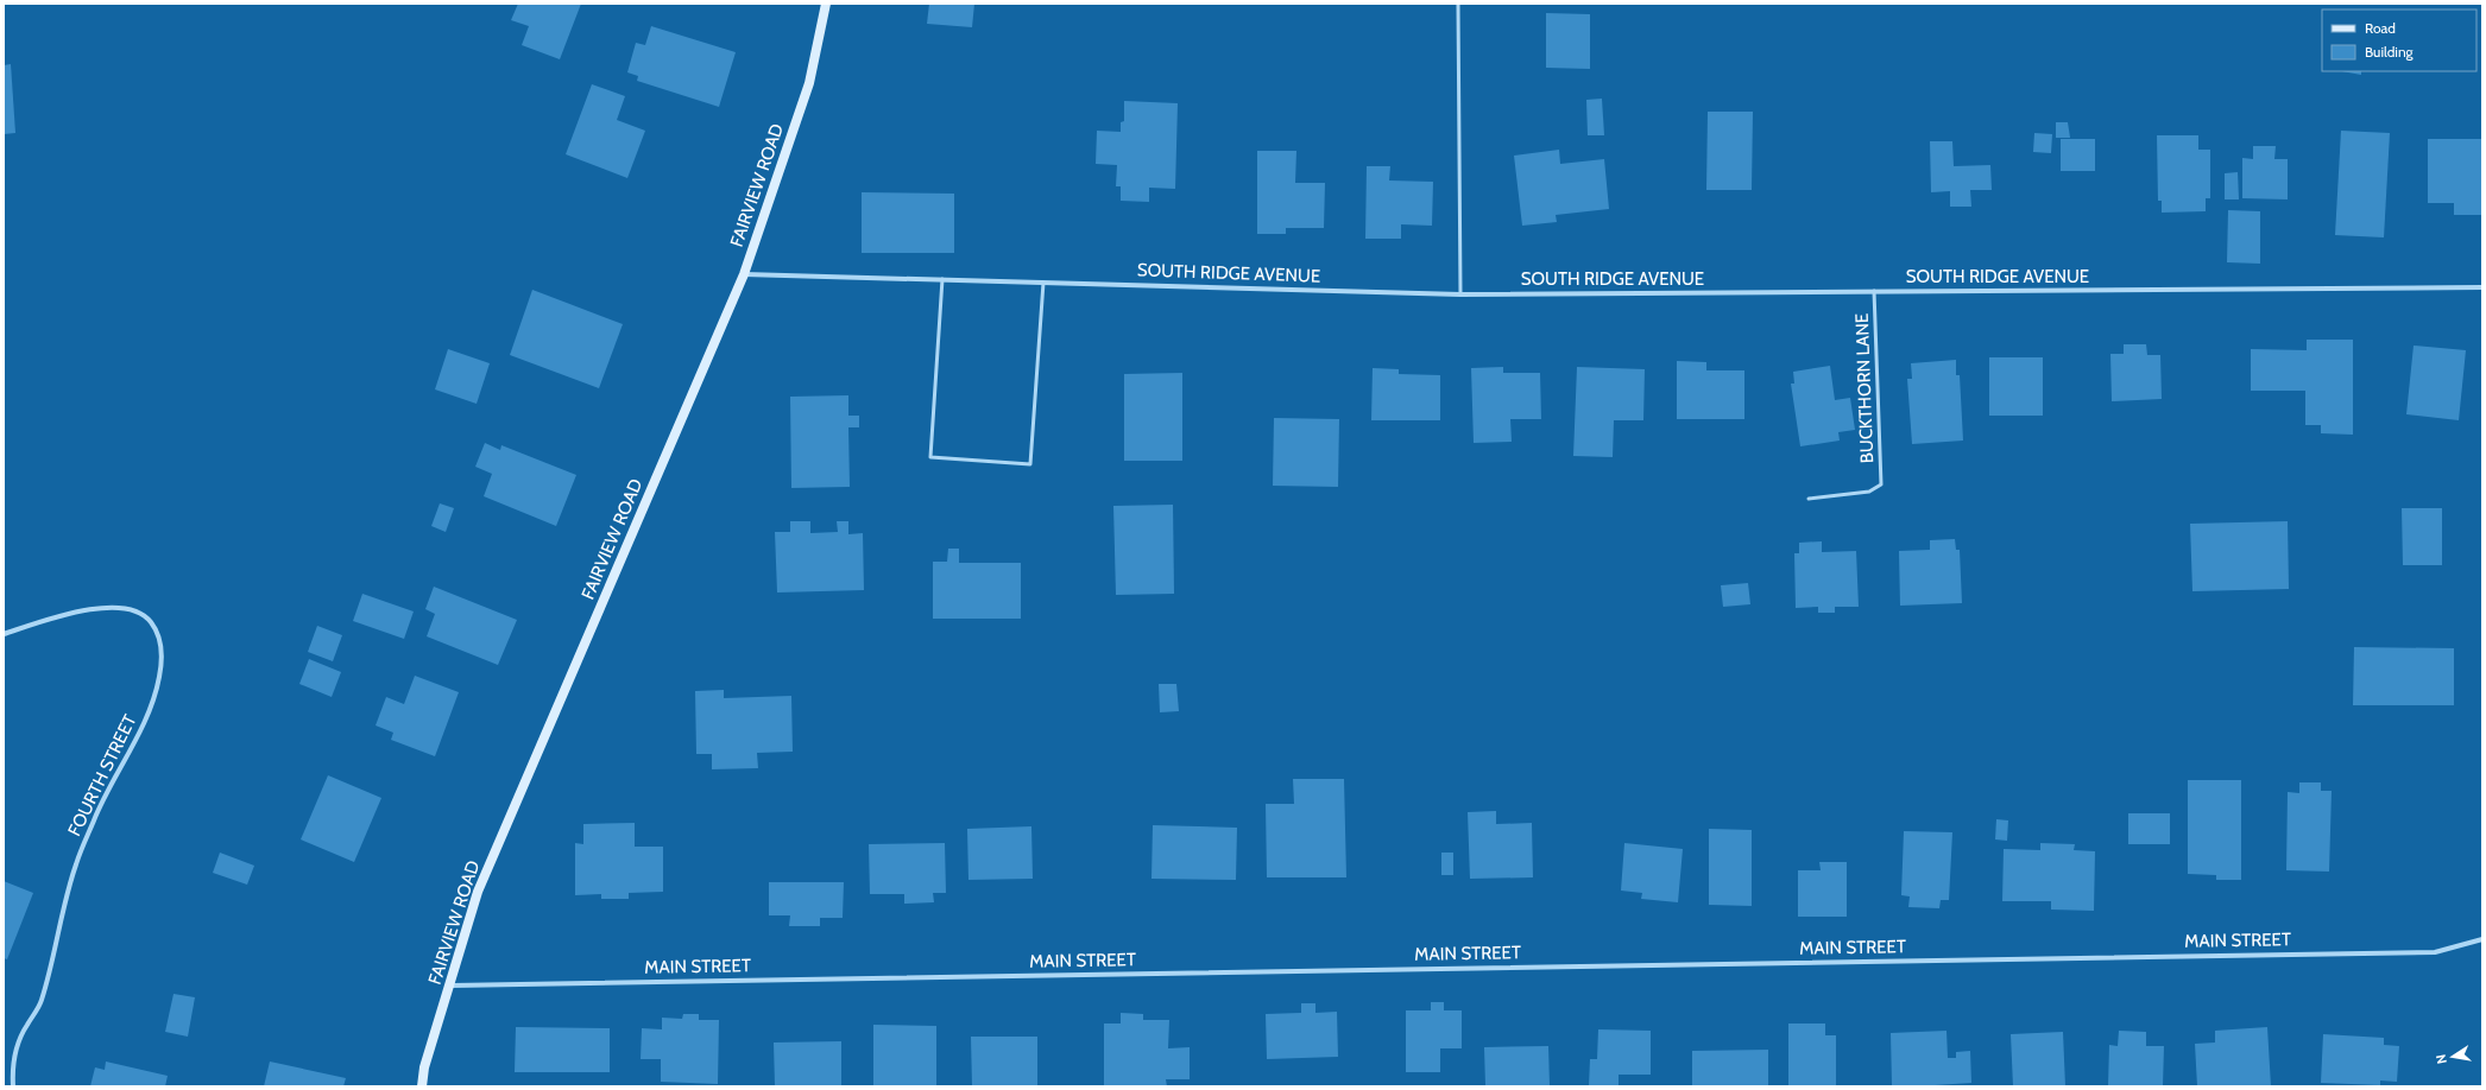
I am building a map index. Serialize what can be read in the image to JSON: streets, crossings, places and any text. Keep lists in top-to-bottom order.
{
  "streets": {
    "main road": ["FAIRVIEW ROAD"],
    "street": ["SOUTH RIDGE AVENUE", "FOURTH STREET", "MAIN STREET"],
    "lane": ["BUCKTHORN LANE"]
  },
  "crossings": [
    ["FAIRVIEW ROAD", "SOUTH RIDGE AVENUE"],
    ["FAIRVIEW ROAD", "MAIN STREET"],
    ["SOUTH RIDGE AVENUE", "BUCKTHORN LANE"]
  ],
  "legend": ["Road", "Building"],
  "north": "left"
}
